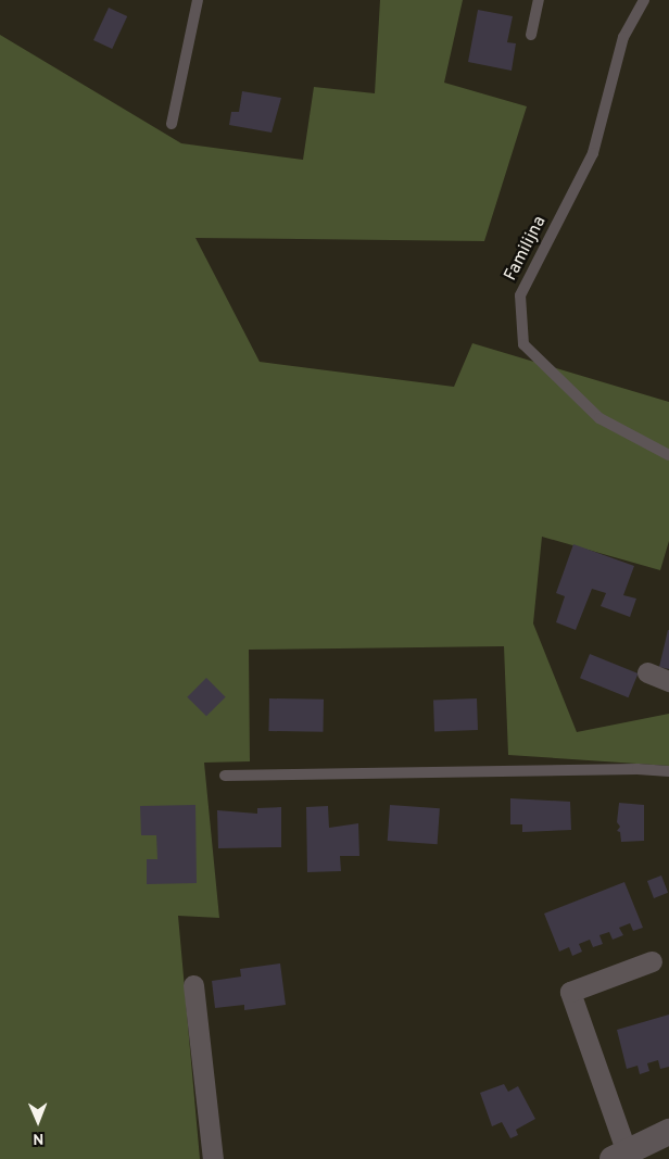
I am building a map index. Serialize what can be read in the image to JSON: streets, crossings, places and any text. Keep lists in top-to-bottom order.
{
  "streets": {
    "lane": ["Familijna"]
  },
  "north": "bottom"
}
